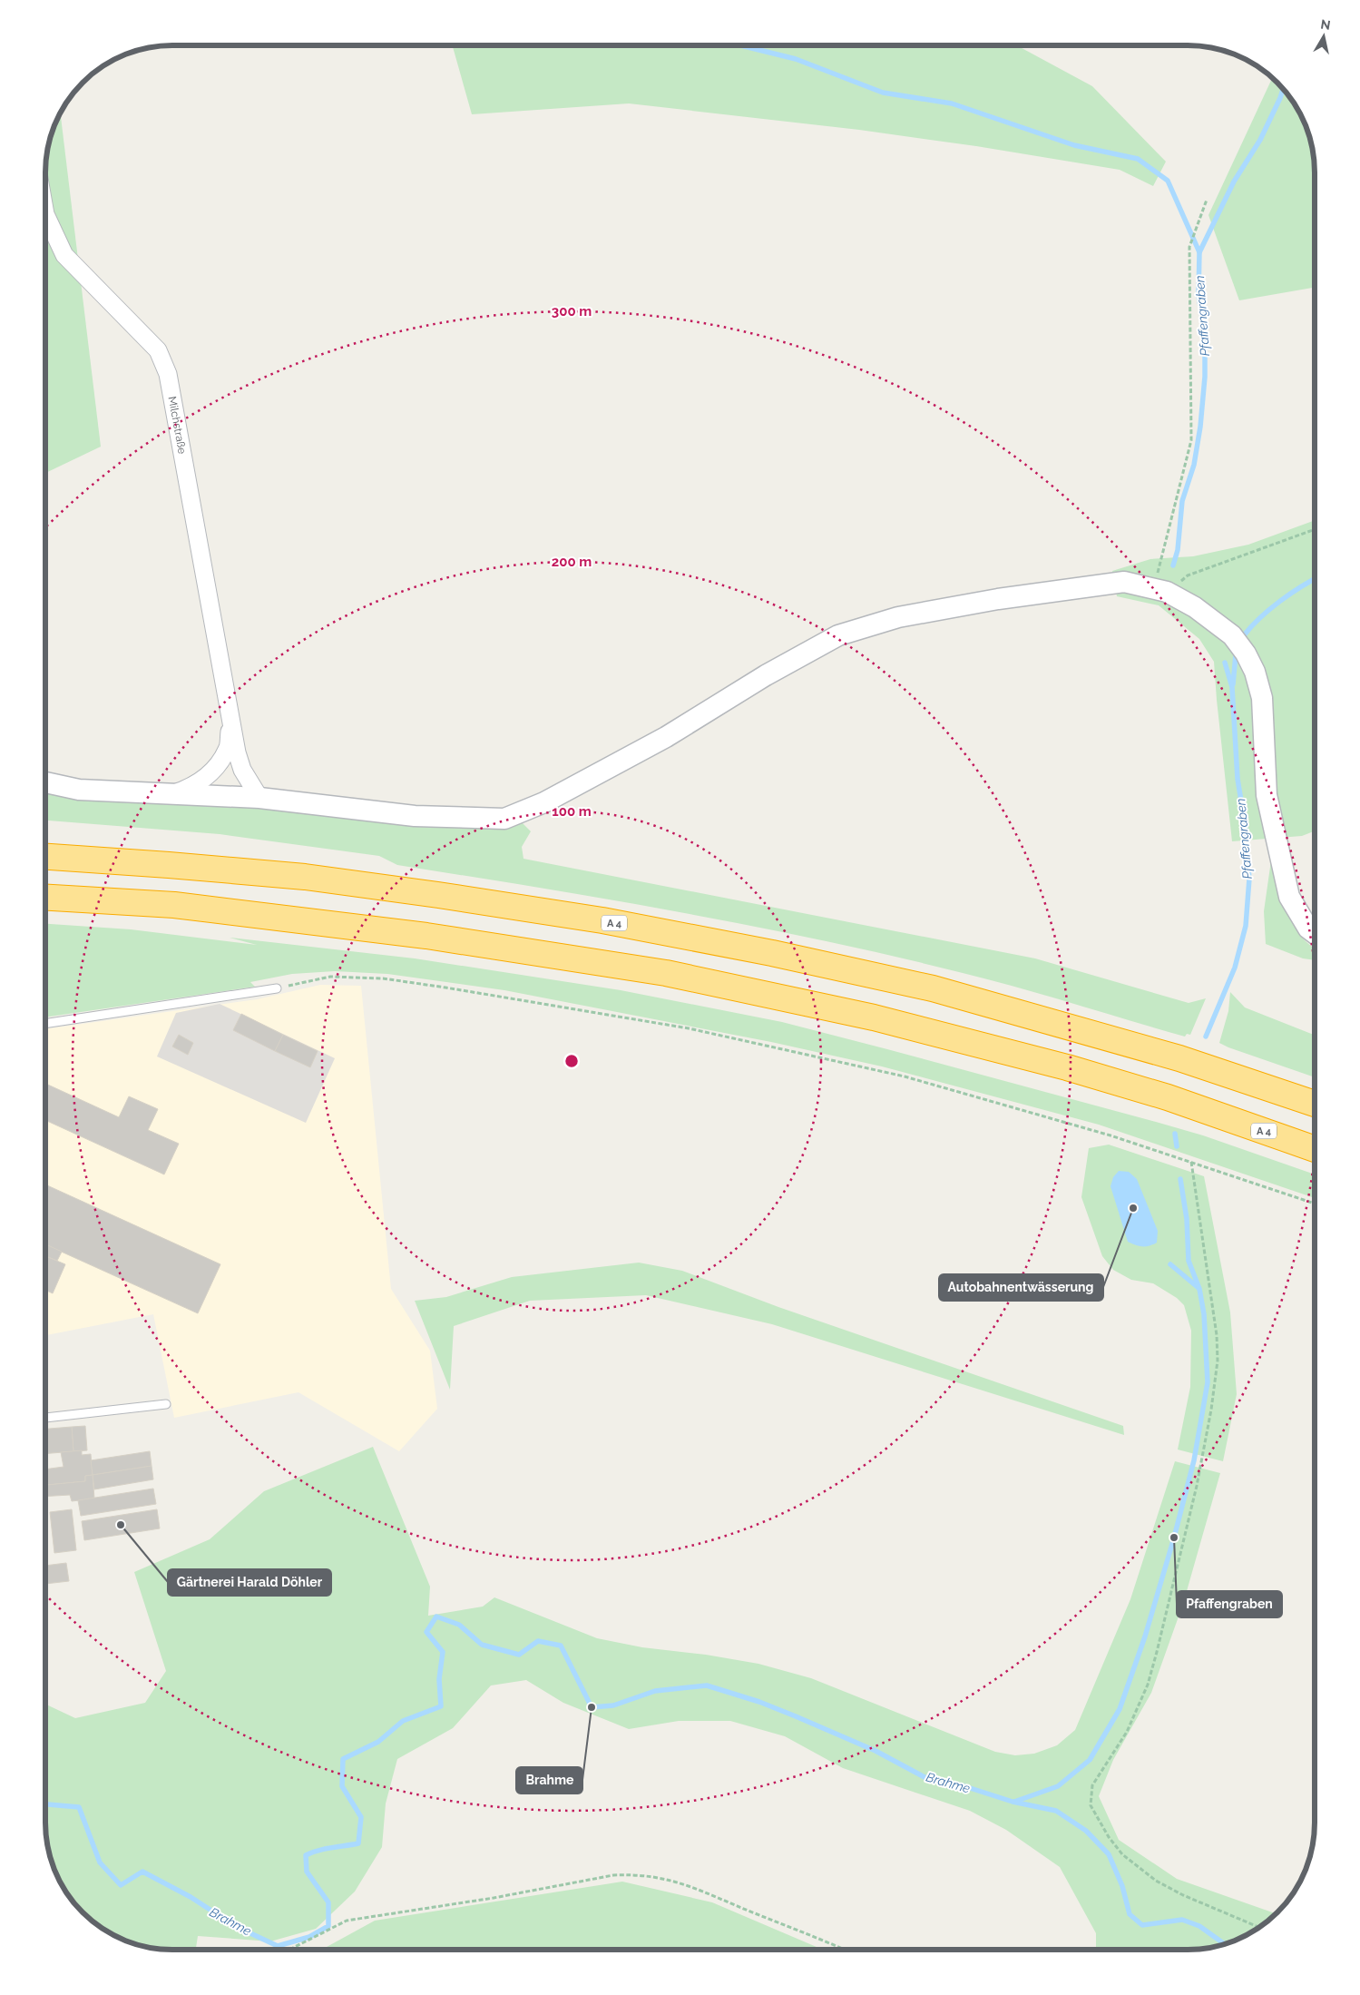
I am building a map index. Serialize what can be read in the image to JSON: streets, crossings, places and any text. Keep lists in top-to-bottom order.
{
  "streets": {
    "highway": ["A 4"],
    "street": ["Milchstraße"]
  },
  "water": ["Pfaffengraben", "Brahme"],
  "places": [
    "Autobahnentwässerung",
    "Gärtnerei Harald Döhler",
    "Pfaffengraben",
    "Brahme"
  ],
  "north": "top",
  "rings": ["300 m", "200 m", "100 m"]
}
